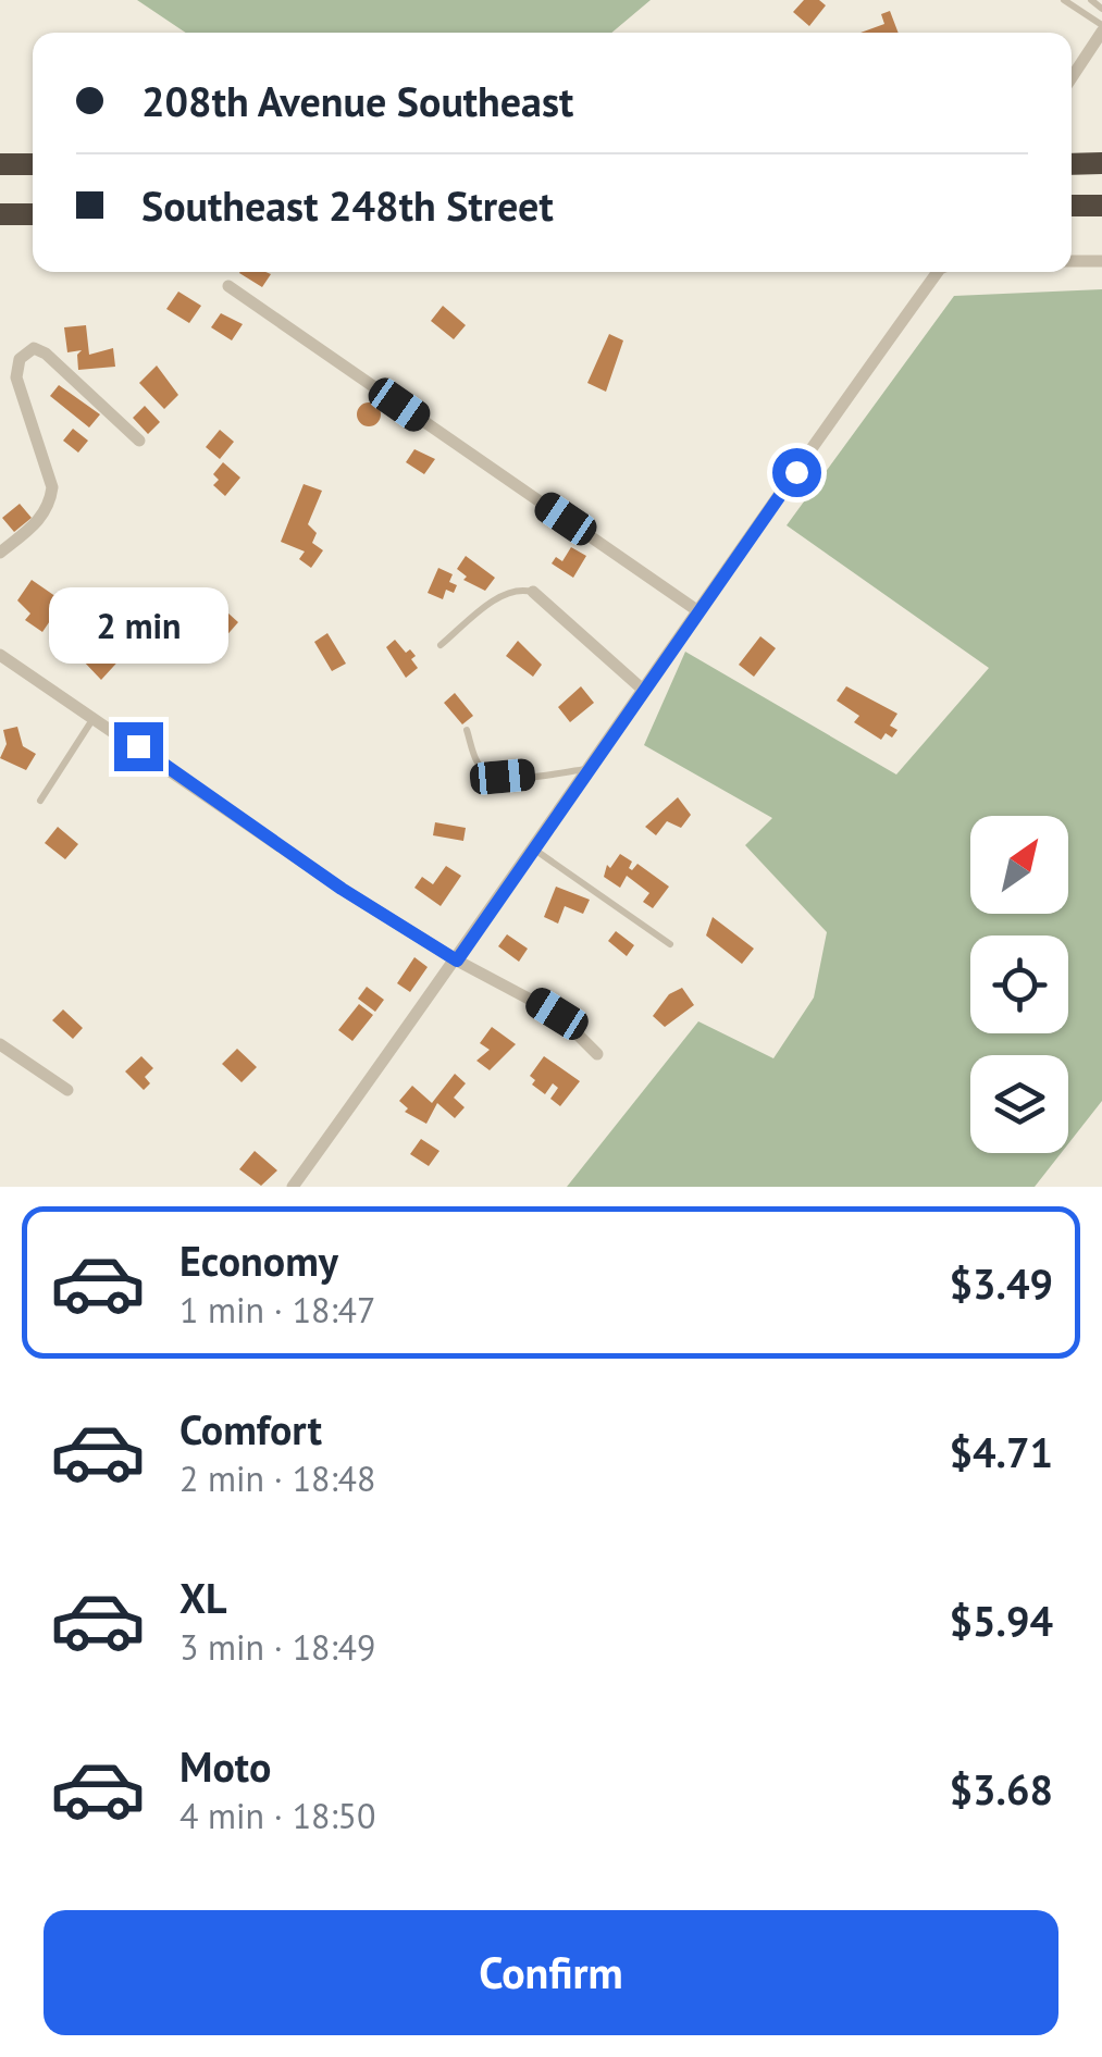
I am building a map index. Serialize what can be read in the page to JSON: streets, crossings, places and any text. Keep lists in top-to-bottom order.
{
  "north": "top right",
  "page": {
    "banner": ["208th Avenue Southeast", "Southeast 248th Street"],
    "bubble": "2 min",
    "list": [
      {
        "name": "Economy",
        "note": "1 min · 18:47",
        "value": "$3.49"
      },
      {
        "name": "Comfort",
        "note": "2 min · 18:48",
        "value": "$4.71"
      },
      {
        "name": "XL",
        "note": "3 min · 18:49",
        "value": "$5.94"
      },
      {
        "name": "Moto",
        "note": "4 min · 18:50",
        "value": "$3.68"
      }
    ],
    "buttons": "Confirm"
  }
}
